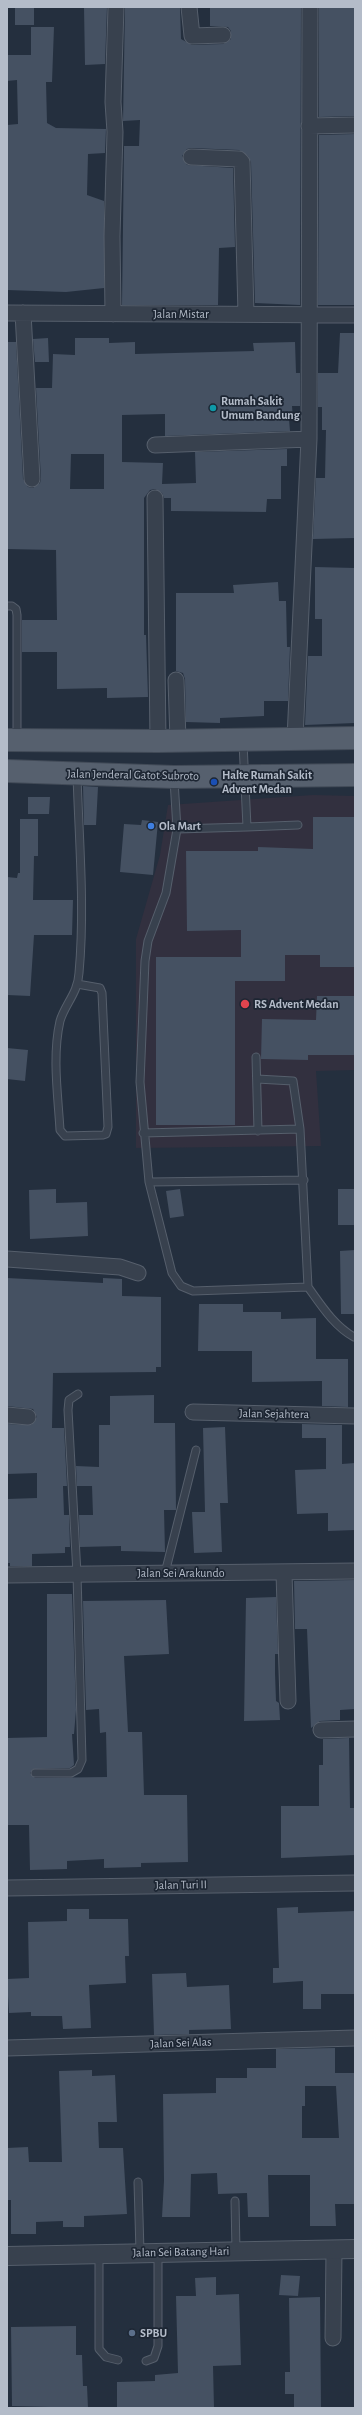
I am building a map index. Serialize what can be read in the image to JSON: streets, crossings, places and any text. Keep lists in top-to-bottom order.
{
  "streets": {
    "main road": ["Jalan Jenderal Gatot Subroto"],
    "street": [
      "Jalan Mistar",
      "Jalan Sejahtera",
      "Jalan Sei Arakundo",
      "Jalan Turi II",
      "Jalan Sei Alas",
      "Jalan Sei Batang Hari"
    ]
  },
  "places": [
    "Rumah Sakit Umum Bandung",
    "Halte Rumah Sakit Advent Medan",
    "Ola Mart",
    "RS Advent Medan",
    "SPBU"
  ]
}
